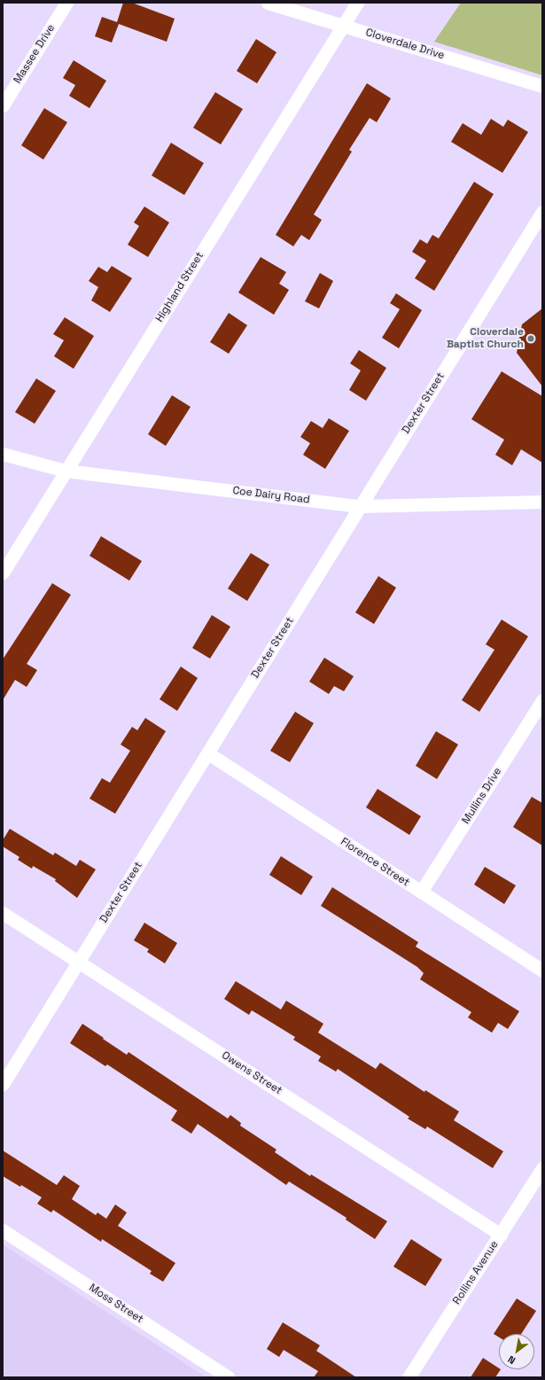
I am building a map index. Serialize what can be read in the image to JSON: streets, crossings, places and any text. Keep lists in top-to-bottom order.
{
  "streets": {
    "street": [
      "Cloverdale Drive",
      "Massee Drive",
      "Highland Street",
      "Dexter Street",
      "Coe Dairy Road",
      "Mullins Drive",
      "Florence Street",
      "Owens Street",
      "Rollins Avenue",
      "Moss Street"
    ]
  },
  "crossings": [
    ["Cloverdale Drive", "Highland Street"],
    ["Highland Street", "Coe Dairy Road"],
    ["Dexter Street", "Coe Dairy Road"],
    ["Dexter Street", "Florence Street"],
    ["Dexter Street", "Owens Street"],
    ["Mullins Drive", "Florence Street"],
    ["Owens Street", "Rollins Avenue"]
  ],
  "places": ["Cloverdale Baptist Church"],
  "north": "bottom left"
}
